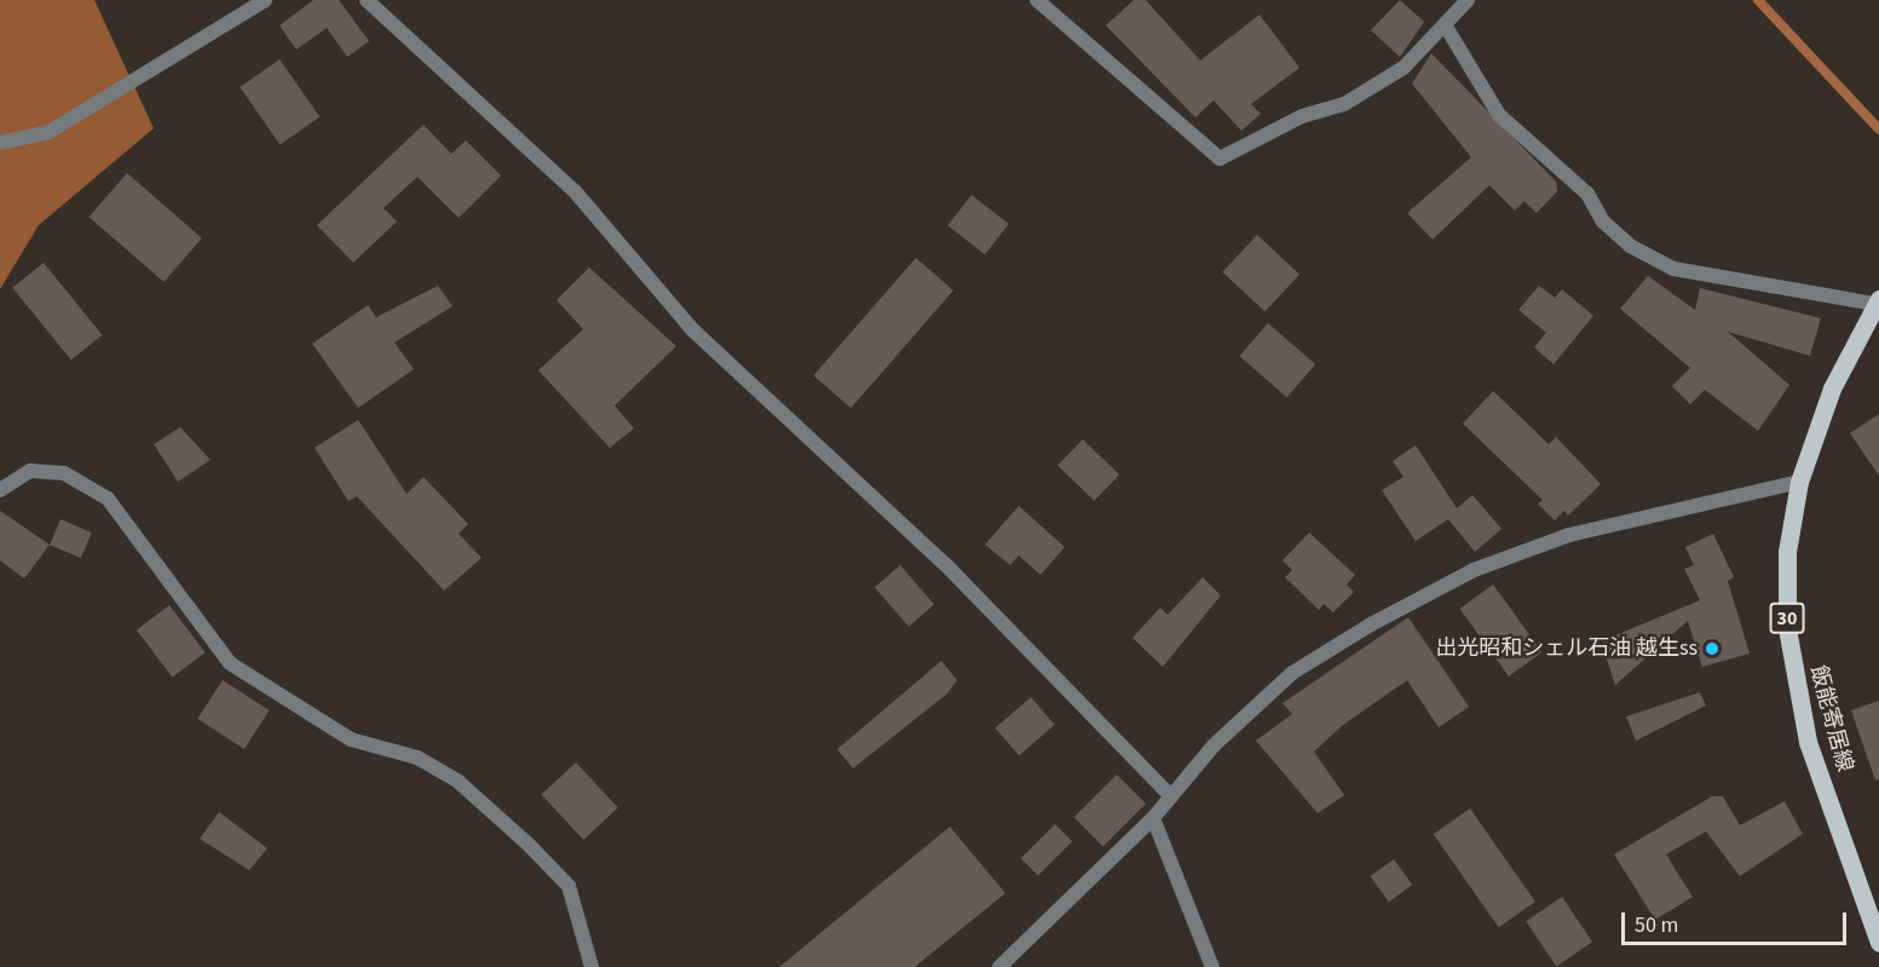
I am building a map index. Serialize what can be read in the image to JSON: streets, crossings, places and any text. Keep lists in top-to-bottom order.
{
  "streets": {
    "main road": ["30", "飯能寄居線"]
  },
  "places": ["出光昭和シェル石油 越生ss"],
  "scale_bar": "50 m"
}
